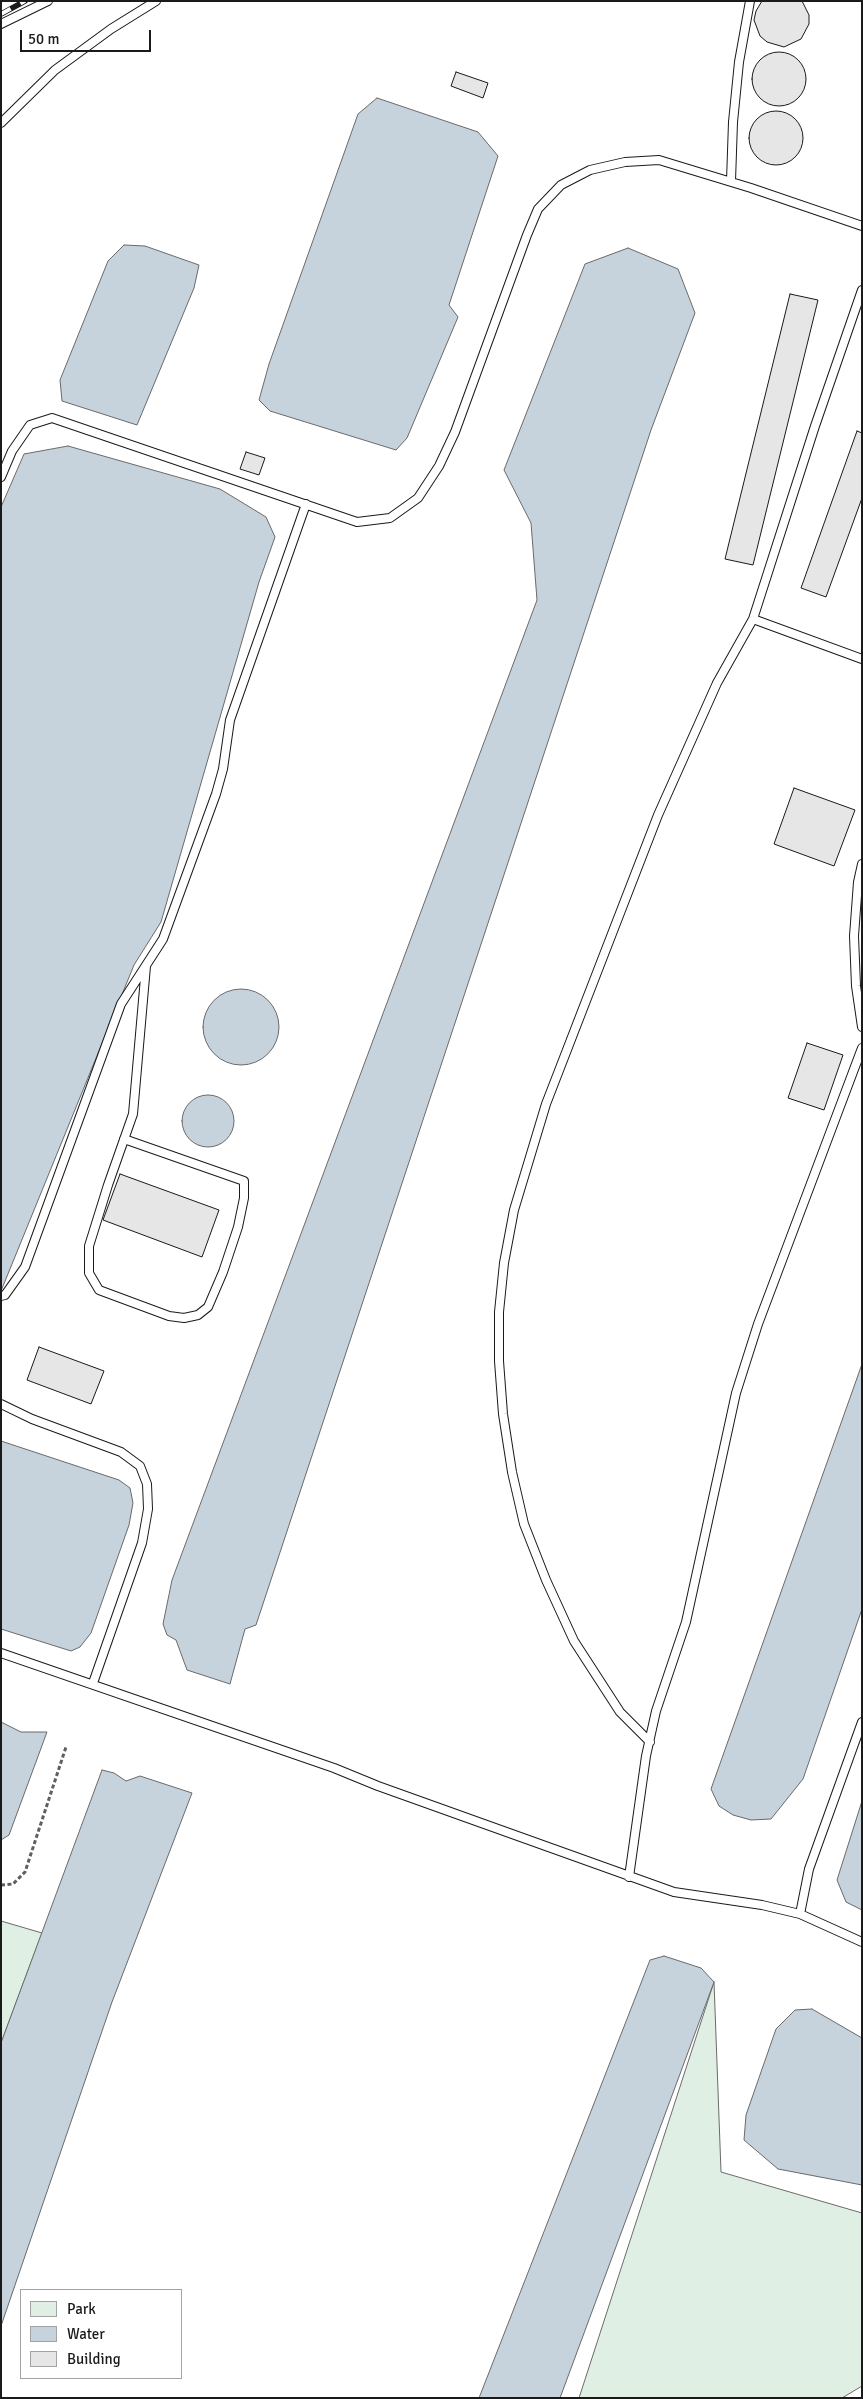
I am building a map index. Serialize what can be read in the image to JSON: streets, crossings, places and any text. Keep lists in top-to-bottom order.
{
  "legend": ["Park", "Water", "Building"],
  "scale_bar": "50 m"
}
